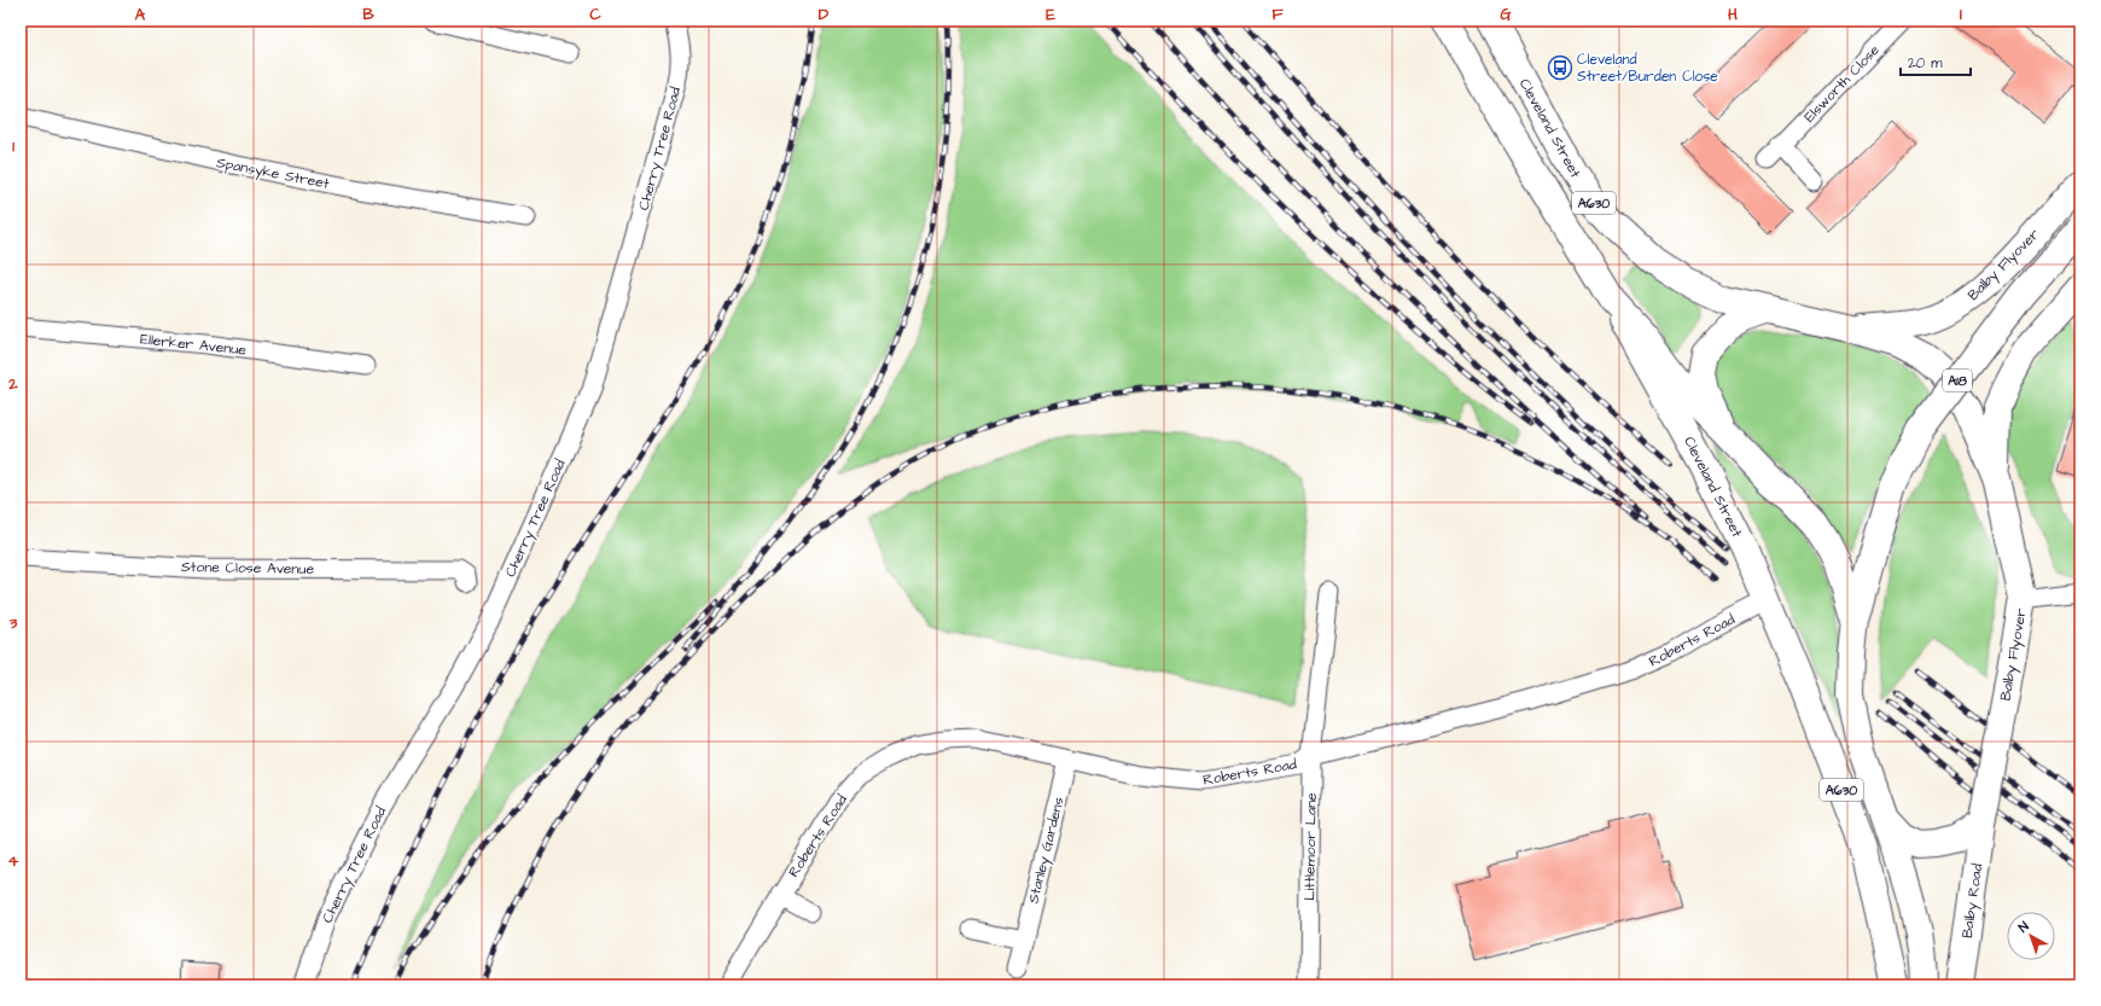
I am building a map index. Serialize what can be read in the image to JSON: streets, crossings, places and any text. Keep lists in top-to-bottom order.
{
  "streets": {
    "main road": [
      "Cleveland Street",
      "A630",
      "Balby Flyover",
      "A18",
      "Balby Road"
    ],
    "street": [
      "Elsworth Close",
      "Cherry Tree Road",
      "Spansyke Street",
      "Ellerker Avenue",
      "Stone Close Avenue",
      "Roberts Road",
      "Littlemoor Lane",
      "Stanley Gardens"
    ]
  },
  "crossings": [
    ["Cleveland Street", "A630"],
    ["Cleveland Street", "Balby Flyover"],
    ["Cleveland Street", "Roberts Road"],
    ["A630", "Balby Flyover"],
    ["A630", "A18"],
    ["A630", "Roberts Road"],
    ["A630", "Balby Road"],
    ["Balby Flyover", "Balby Road"],
    ["Roberts Road", "Littlemoor Lane"],
    ["Roberts Road", "Stanley Gardens"]
  ],
  "places": {
    "bus stop": ["Cleveland Street/Burden Close"]
  },
  "scale_bar": "20 m",
  "north": "top left",
  "grid": {
    "columns": [
      "A",
      "B",
      "C",
      "D",
      "E",
      "F",
      "G",
      "H",
      "I"
    ],
    "rows": [
      "1",
      "2",
      "3",
      "4"
    ]
  }
}
